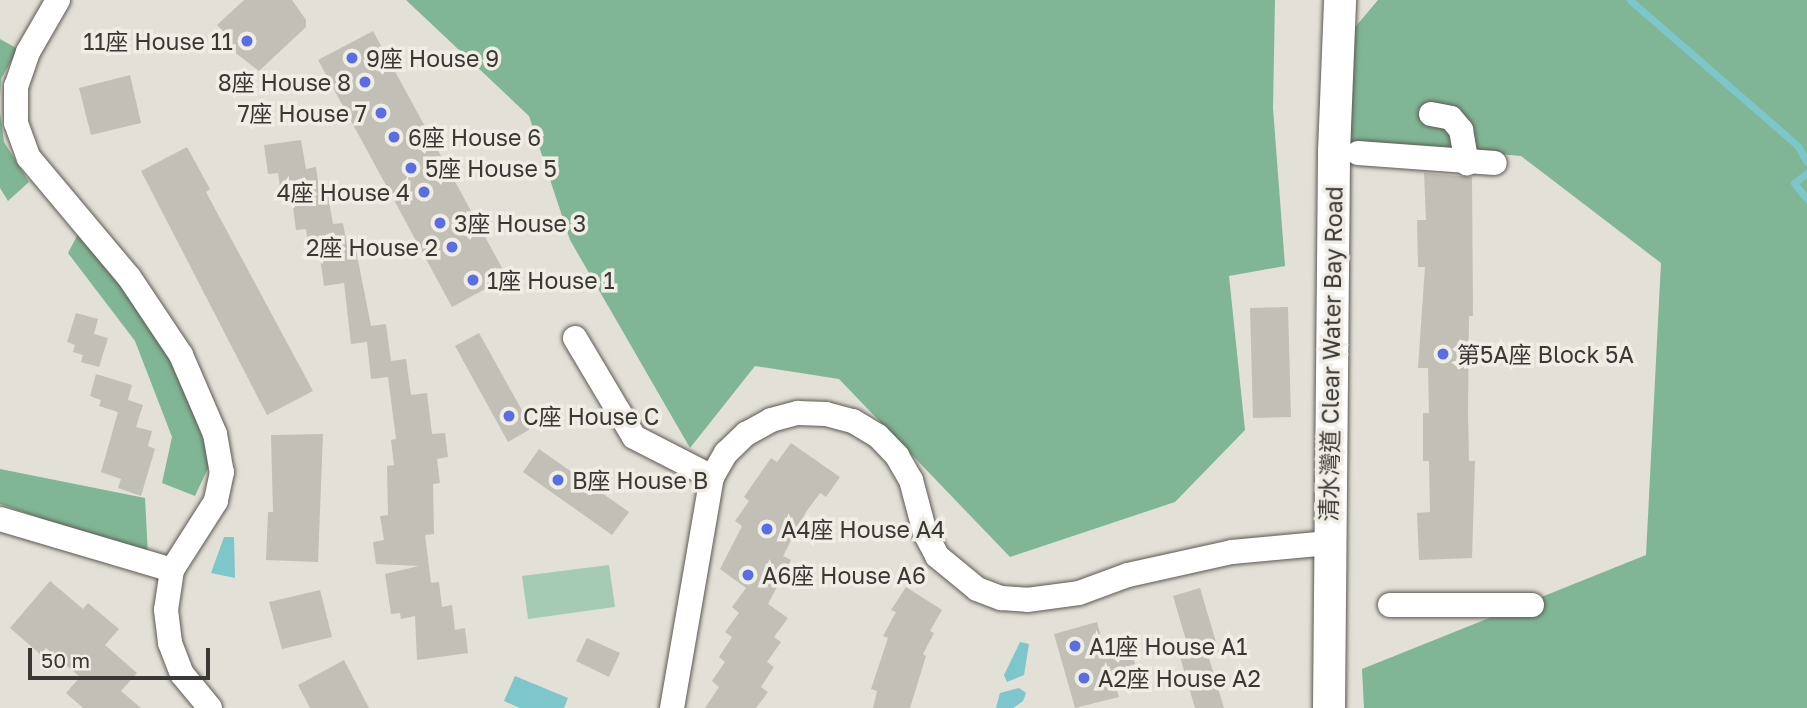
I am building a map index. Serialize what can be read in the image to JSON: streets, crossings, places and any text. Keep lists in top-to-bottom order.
{
  "streets": {
    "main road": ["清水灣道 Clear Water Bay Road"]
  },
  "places": [
    "11座 House 11",
    "9座 House 9",
    "8座 House 8",
    "7座 House 7",
    "6座 House 6",
    "5座 House 5",
    "4座 House 4",
    "3座 House 3",
    "2座 House 2",
    "1座 House 1",
    "第5A座 Block 5A",
    "C座 House C",
    "B座 House B",
    "A4座 House A4",
    "A6座 House A6",
    "A1座 House A1",
    "A2座 House A2"
  ],
  "scale_bar": "50 m"
}
